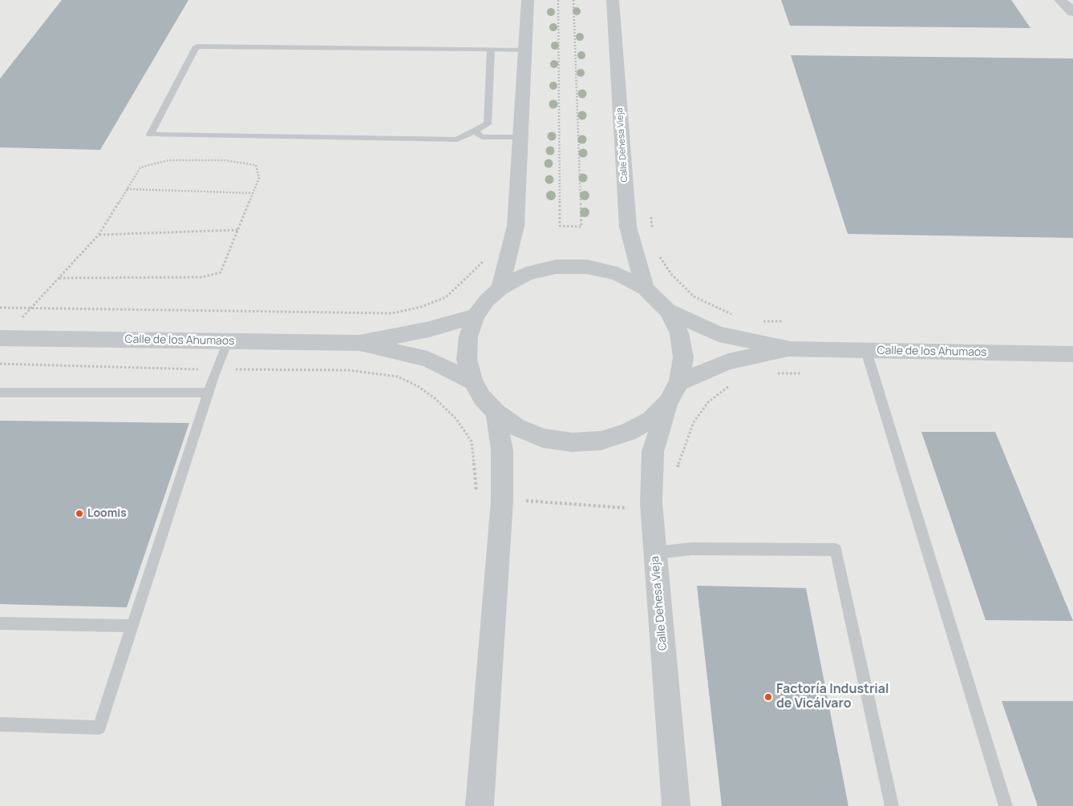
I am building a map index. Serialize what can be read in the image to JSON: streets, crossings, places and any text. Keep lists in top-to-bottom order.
{
  "streets": {
    "street": ["Calle Dehesa Vieja", "Calle de los Ahumaos"]
  },
  "crossings": [
    ["Calle Dehesa Vieja", "Calle de los Ahumaos"]
  ],
  "places": ["Loomis", "Factoría Industrial de Vicálvaro"]
}
